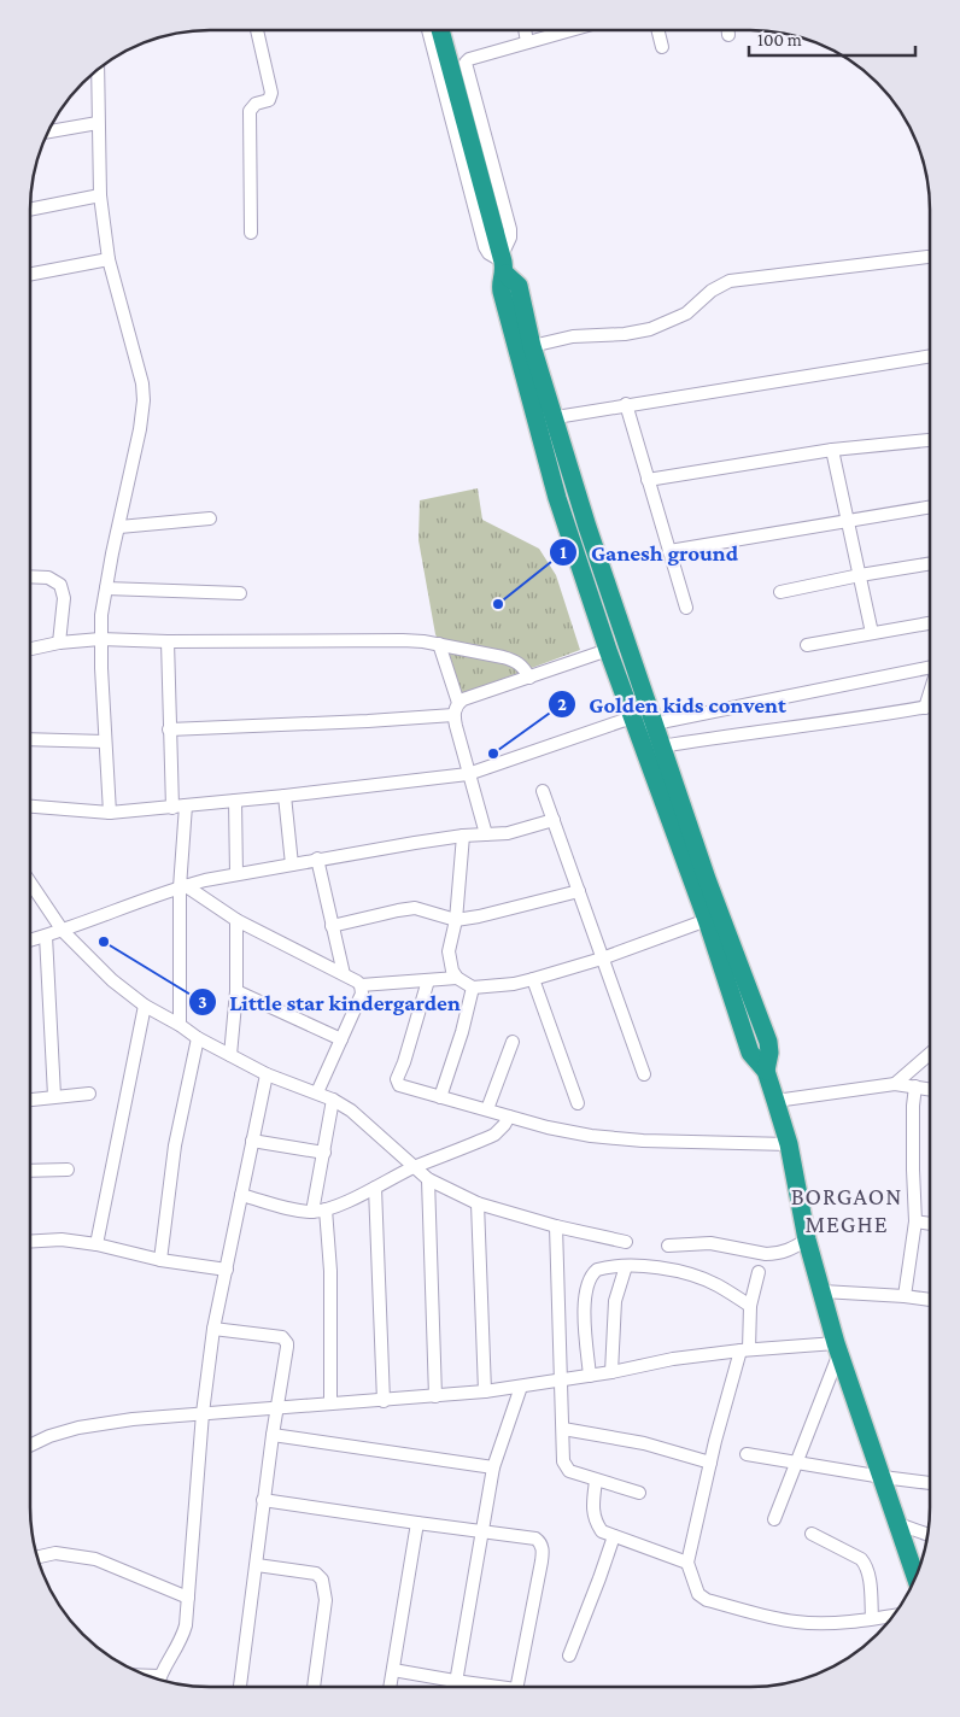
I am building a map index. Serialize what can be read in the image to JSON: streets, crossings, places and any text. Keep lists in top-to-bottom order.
{
  "districts": ["BORGAON MEGHE"],
  "places": ["Ganesh ground", "Golden kids convent", "Little star kindergarden"],
  "scale_bar": "100 m"
}
